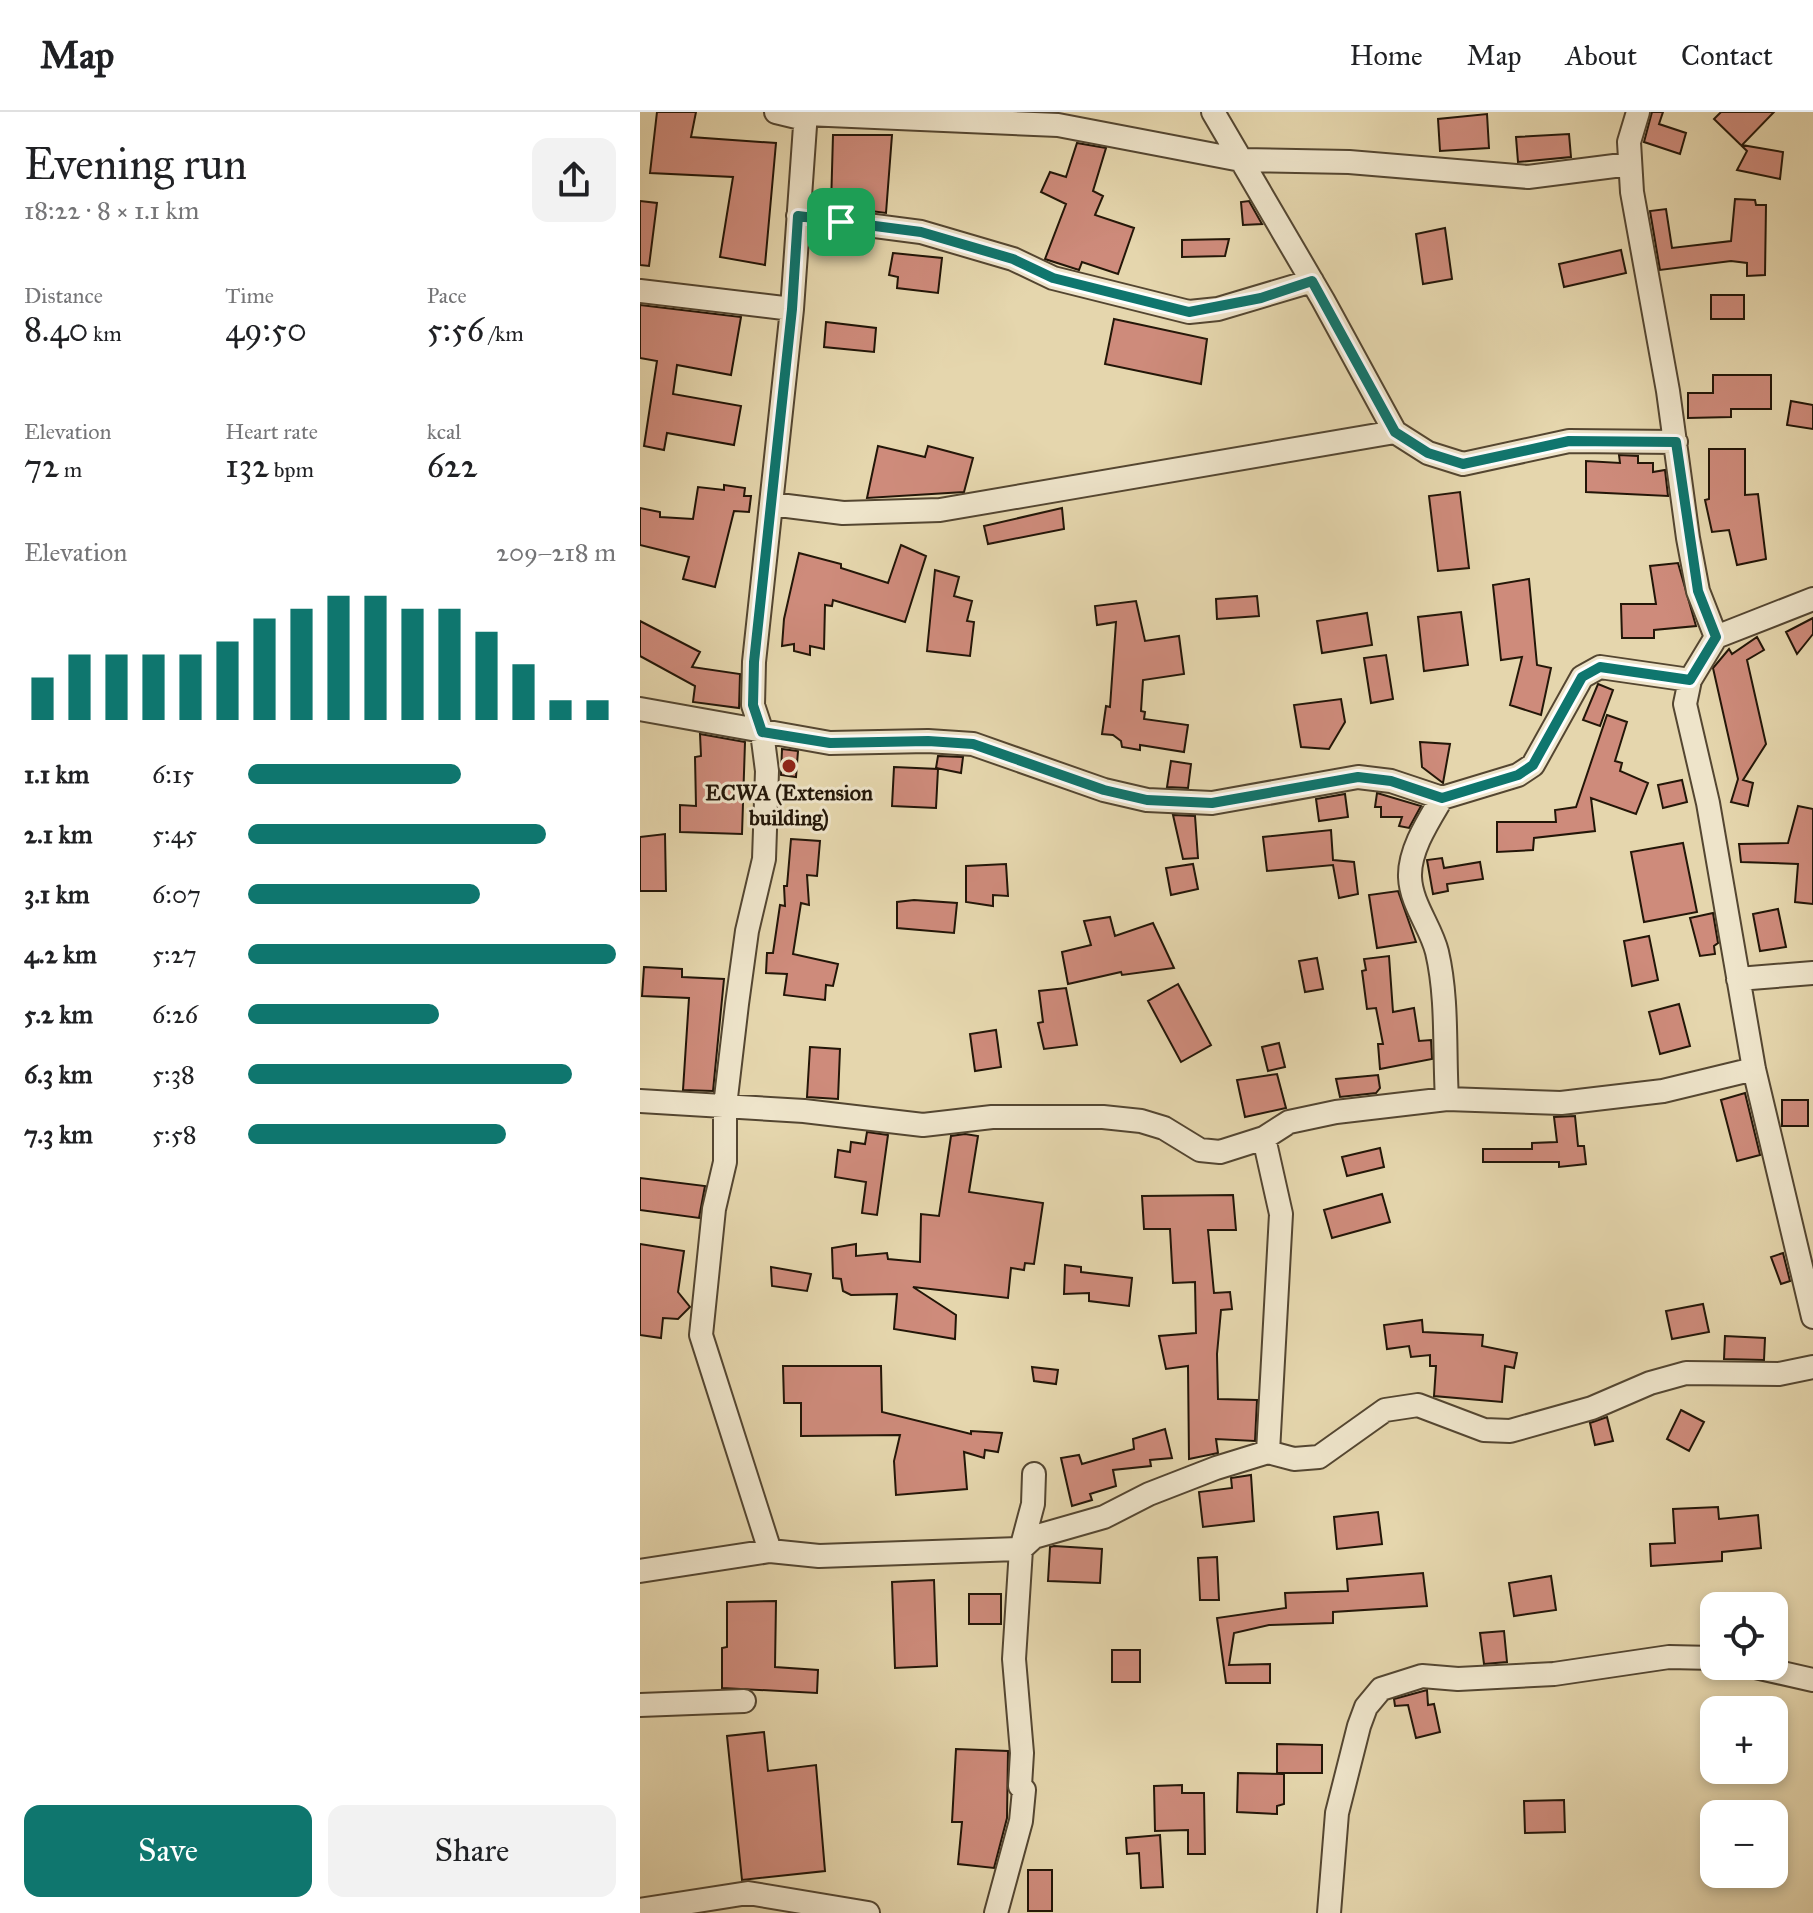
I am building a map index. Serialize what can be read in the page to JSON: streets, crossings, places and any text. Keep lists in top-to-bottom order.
{
  "places": ["ECWA (Extension building)"],
  "page": {
    "header": "Map",
    "nav": [
      "Home",
      "Map",
      "About",
      "Contact"
    ],
    "heading": ["Evening run", "18:22 · 8 × 1.1 km"],
    "stats": [
      ["Distance", "8.40 km"],
      ["Time", "49:50"],
      ["Pace", "5:56 /km"],
      ["Elevation", "72 m"],
      ["Heart rate", "132 bpm"],
      ["kcal", "622"]
    ],
    "chart": ["Elevation", "209–218 m"],
    "list": [
      {
        "name": "1.1 km",
        "note": "6:15"
      },
      {
        "name": "2.1 km",
        "note": "5:45"
      },
      {
        "name": "3.1 km",
        "note": "6:07"
      },
      {
        "name": "4.2 km",
        "note": "5:27"
      },
      {
        "name": "5.2 km",
        "note": "6:26"
      },
      {
        "name": "6.3 km",
        "note": "5:38"
      },
      {
        "name": "7.3 km",
        "note": "5:58"
      }
    ],
    "map_buttons": ["+", "−"],
    "buttons": ["Save", "Share"]
  }
}
